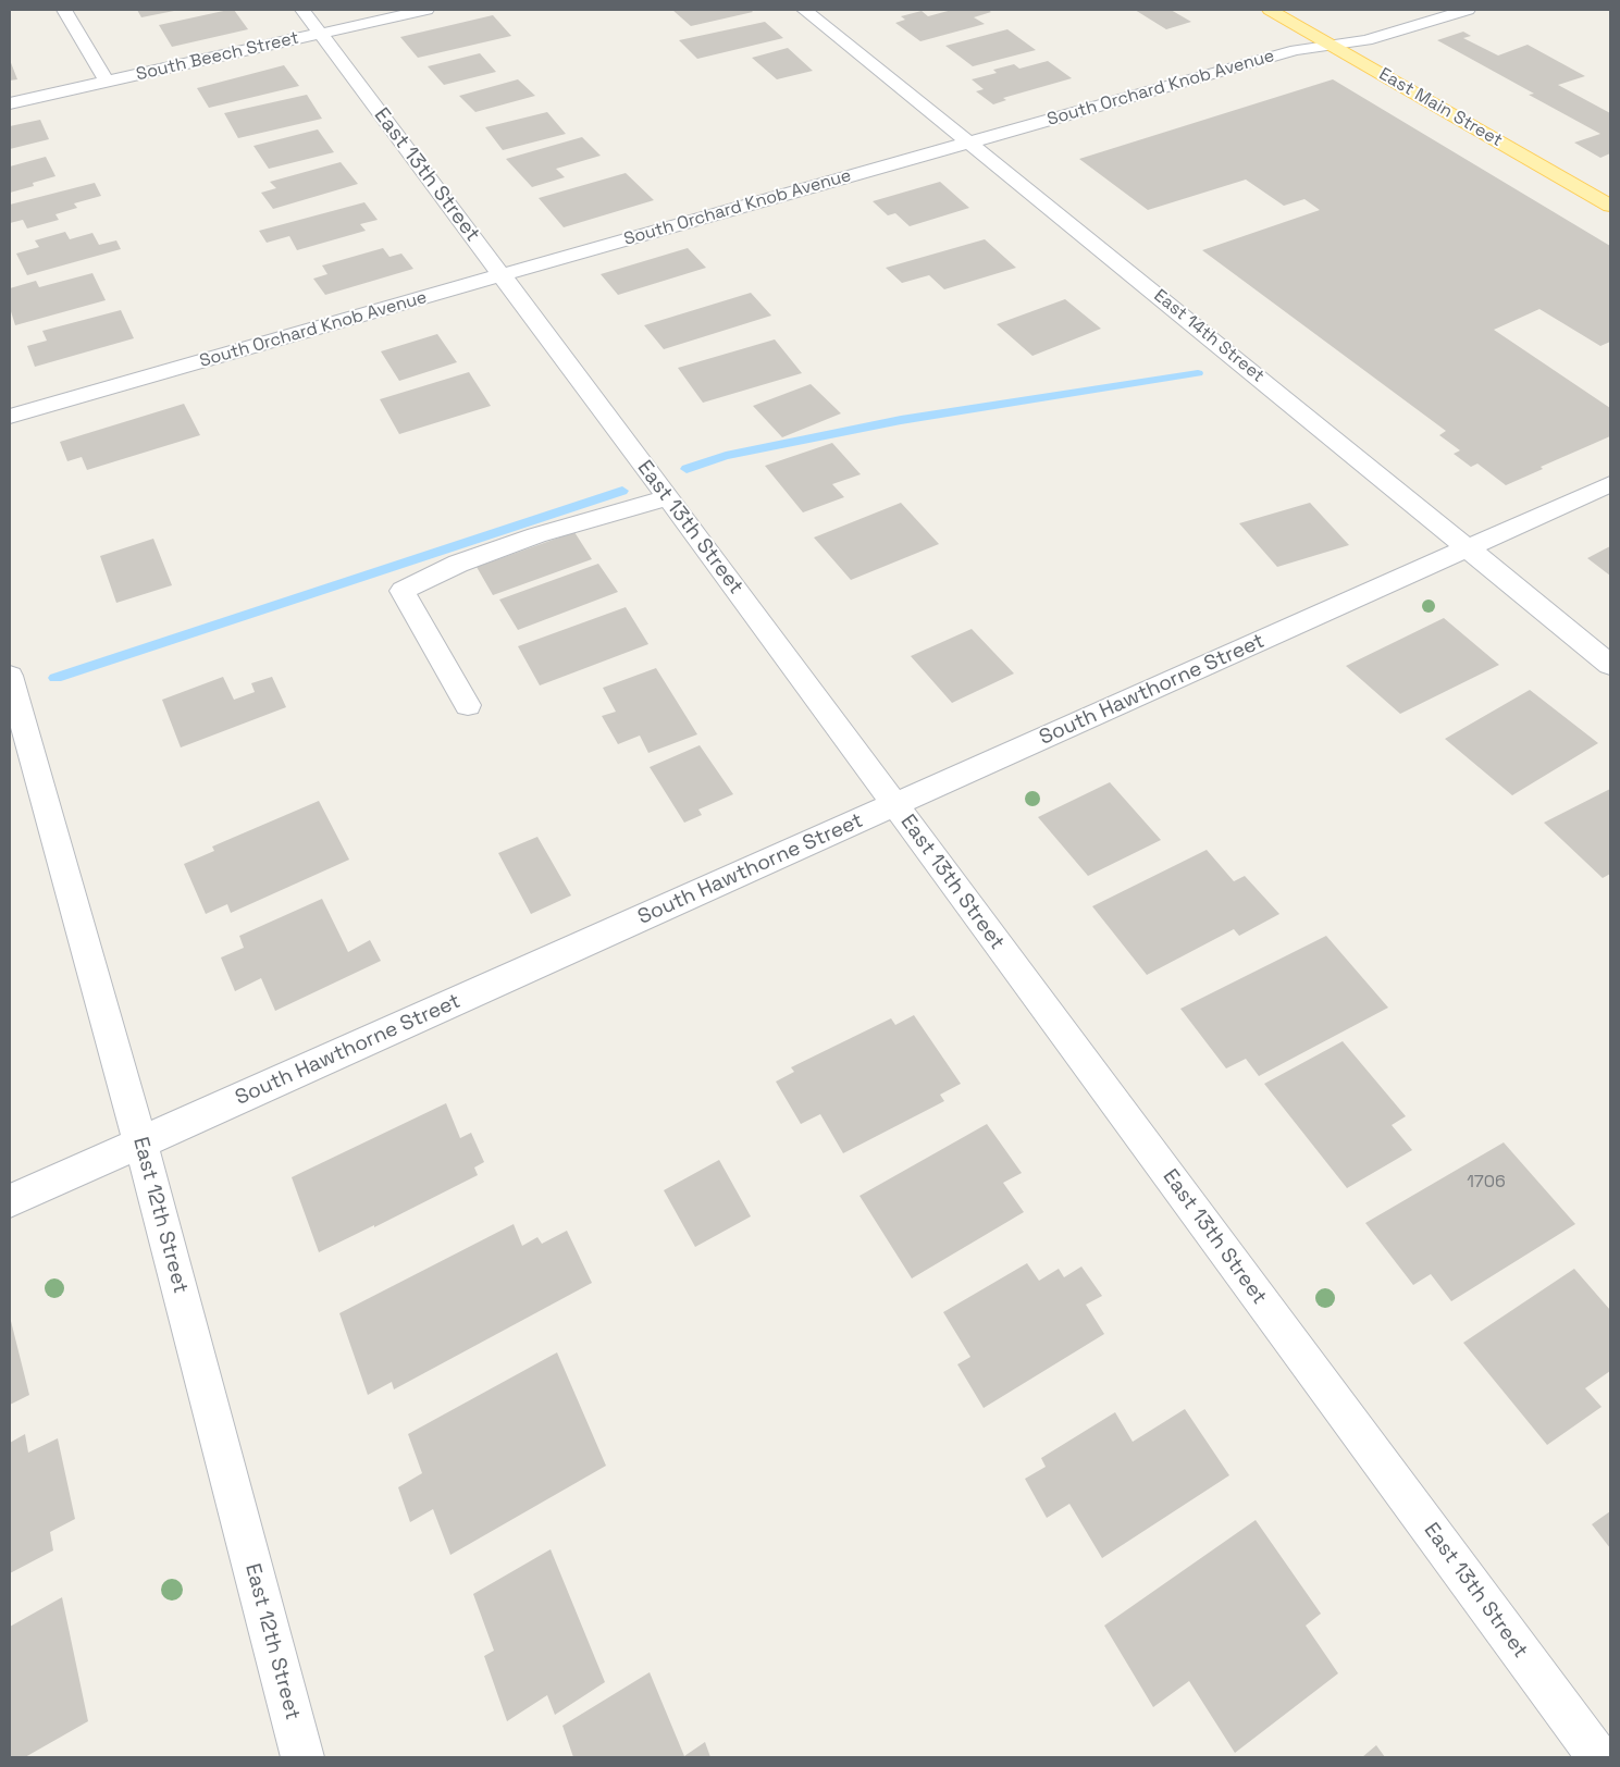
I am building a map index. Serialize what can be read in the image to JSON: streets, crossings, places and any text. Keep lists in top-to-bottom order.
{
  "streets": {
    "main road": ["East Main Street"],
    "street": [
      "South Beech Street",
      "South Orchard Knob Avenue",
      "East 13th Street",
      "East 14th Street",
      "South Hawthorne Street",
      "East 12th Street"
    ]
  },
  "crossings": [
    ["South Beech Street", "East 13th Street"],
    ["South Orchard Knob Avenue", "East Main Street"],
    ["South Orchard Knob Avenue", "East 13th Street"],
    ["South Orchard Knob Avenue", "East 14th Street"],
    ["East 13th Street", "South Hawthorne Street"],
    ["East 14th Street", "South Hawthorne Street"],
    ["South Hawthorne Street", "East 12th Street"]
  ],
  "house_numbers": ["1706"]
}
